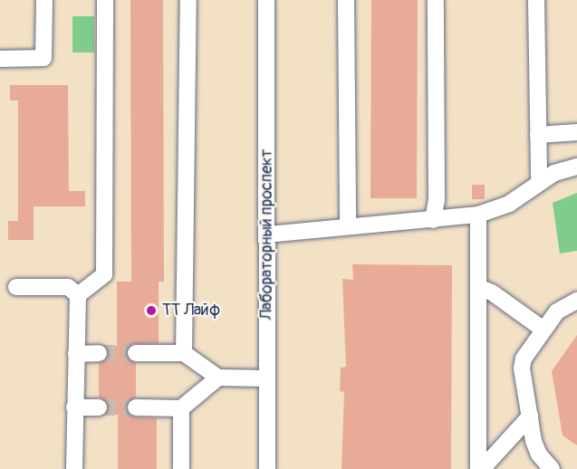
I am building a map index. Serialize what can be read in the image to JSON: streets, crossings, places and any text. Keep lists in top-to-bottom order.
{
  "streets": {
    "street": ["Лабораторный проспект"]
  },
  "places": ["ТТ Лайф"]
}
